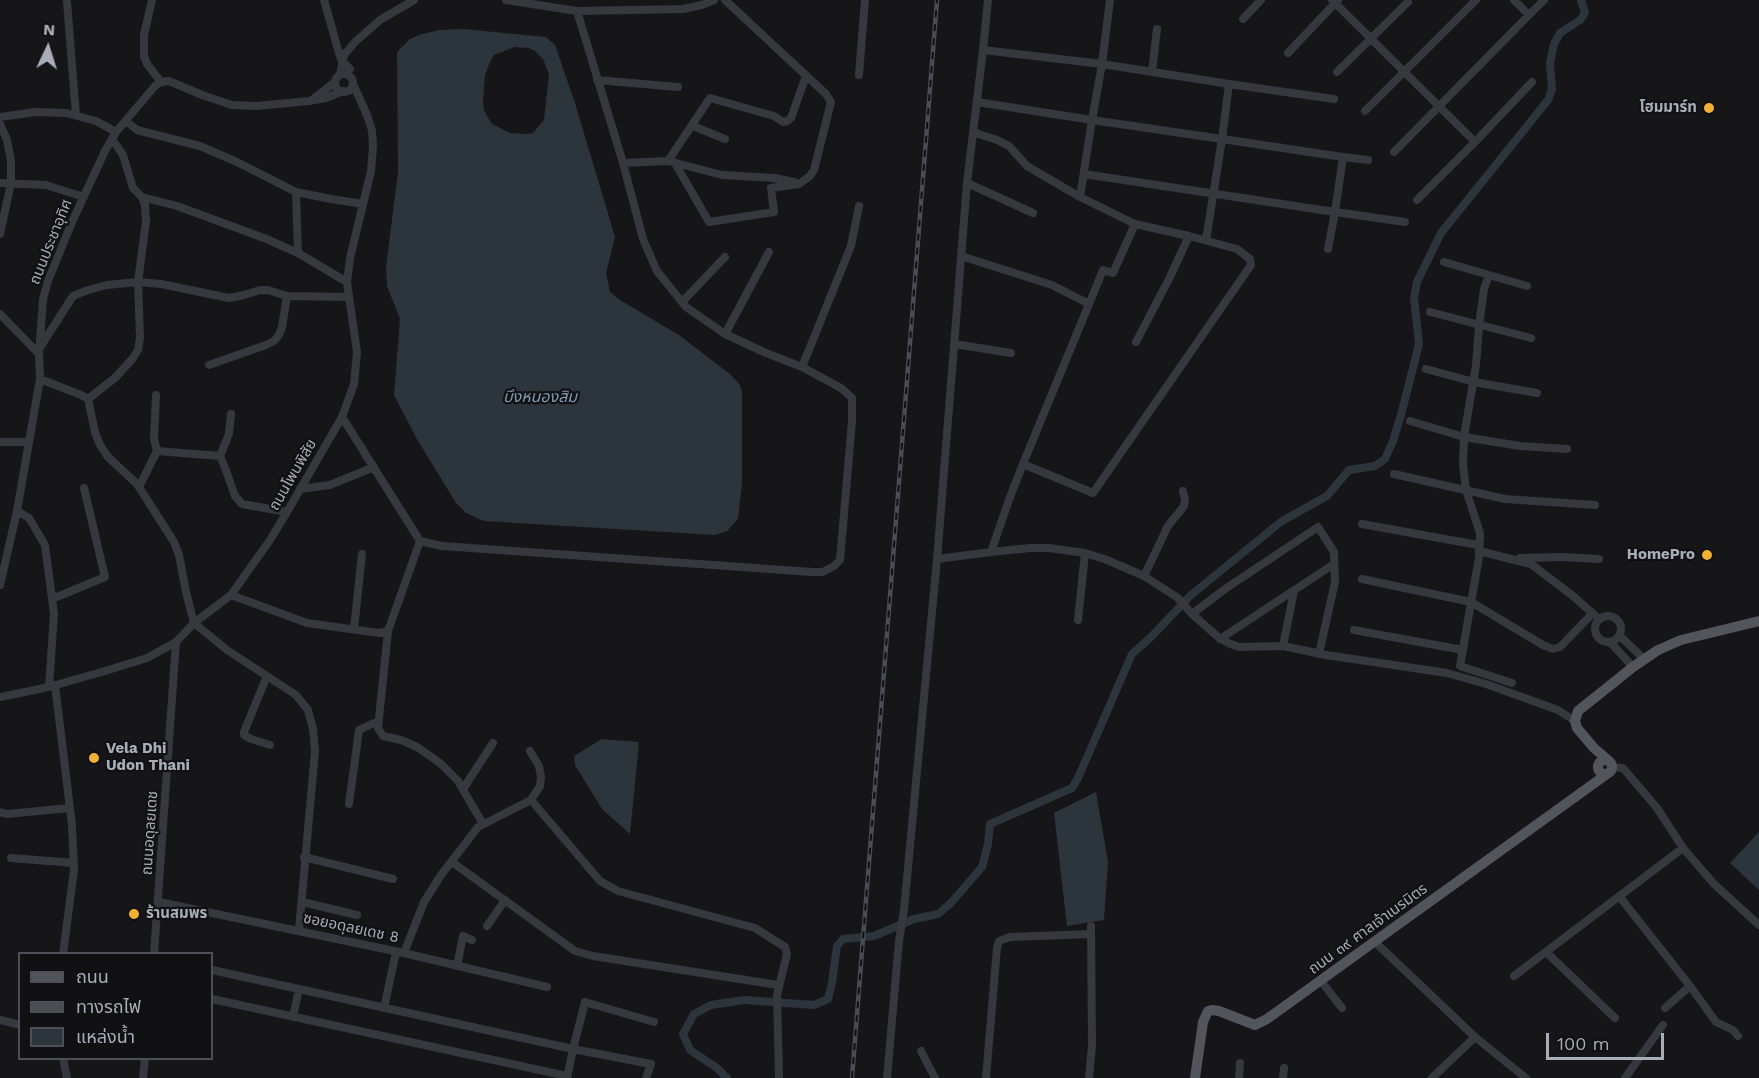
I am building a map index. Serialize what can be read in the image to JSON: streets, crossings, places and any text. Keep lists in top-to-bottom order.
{
  "streets": {
    "main road": ["ถนน ๓๙ ศาลเจ้าเนรมิตร"],
    "street": [
      "ถนนประชาอุทิศ",
      "ถนนโพนพิสัย",
      "ถนนอดุลยเดช",
      "ซอยอดุลยเดช 8"
    ]
  },
  "crossings": [
    ["ถนนโพนพิสัย", "ถนนอดุลยเดช"],
    ["ถนนอดุลยเดช", "ซอยอดุลยเดช 8"]
  ],
  "water": ["บึงหนองสิม"],
  "places": [
    "โฮมมาร์ท",
    "HomePro",
    "Vela Dhi Udon Thani",
    "ร้านสมพร"
  ],
  "legend": ["ถนน", "ทางรถไฟ", "แหล่งน้ำ"],
  "scale_bar": "100 m",
  "north": "top"
}
